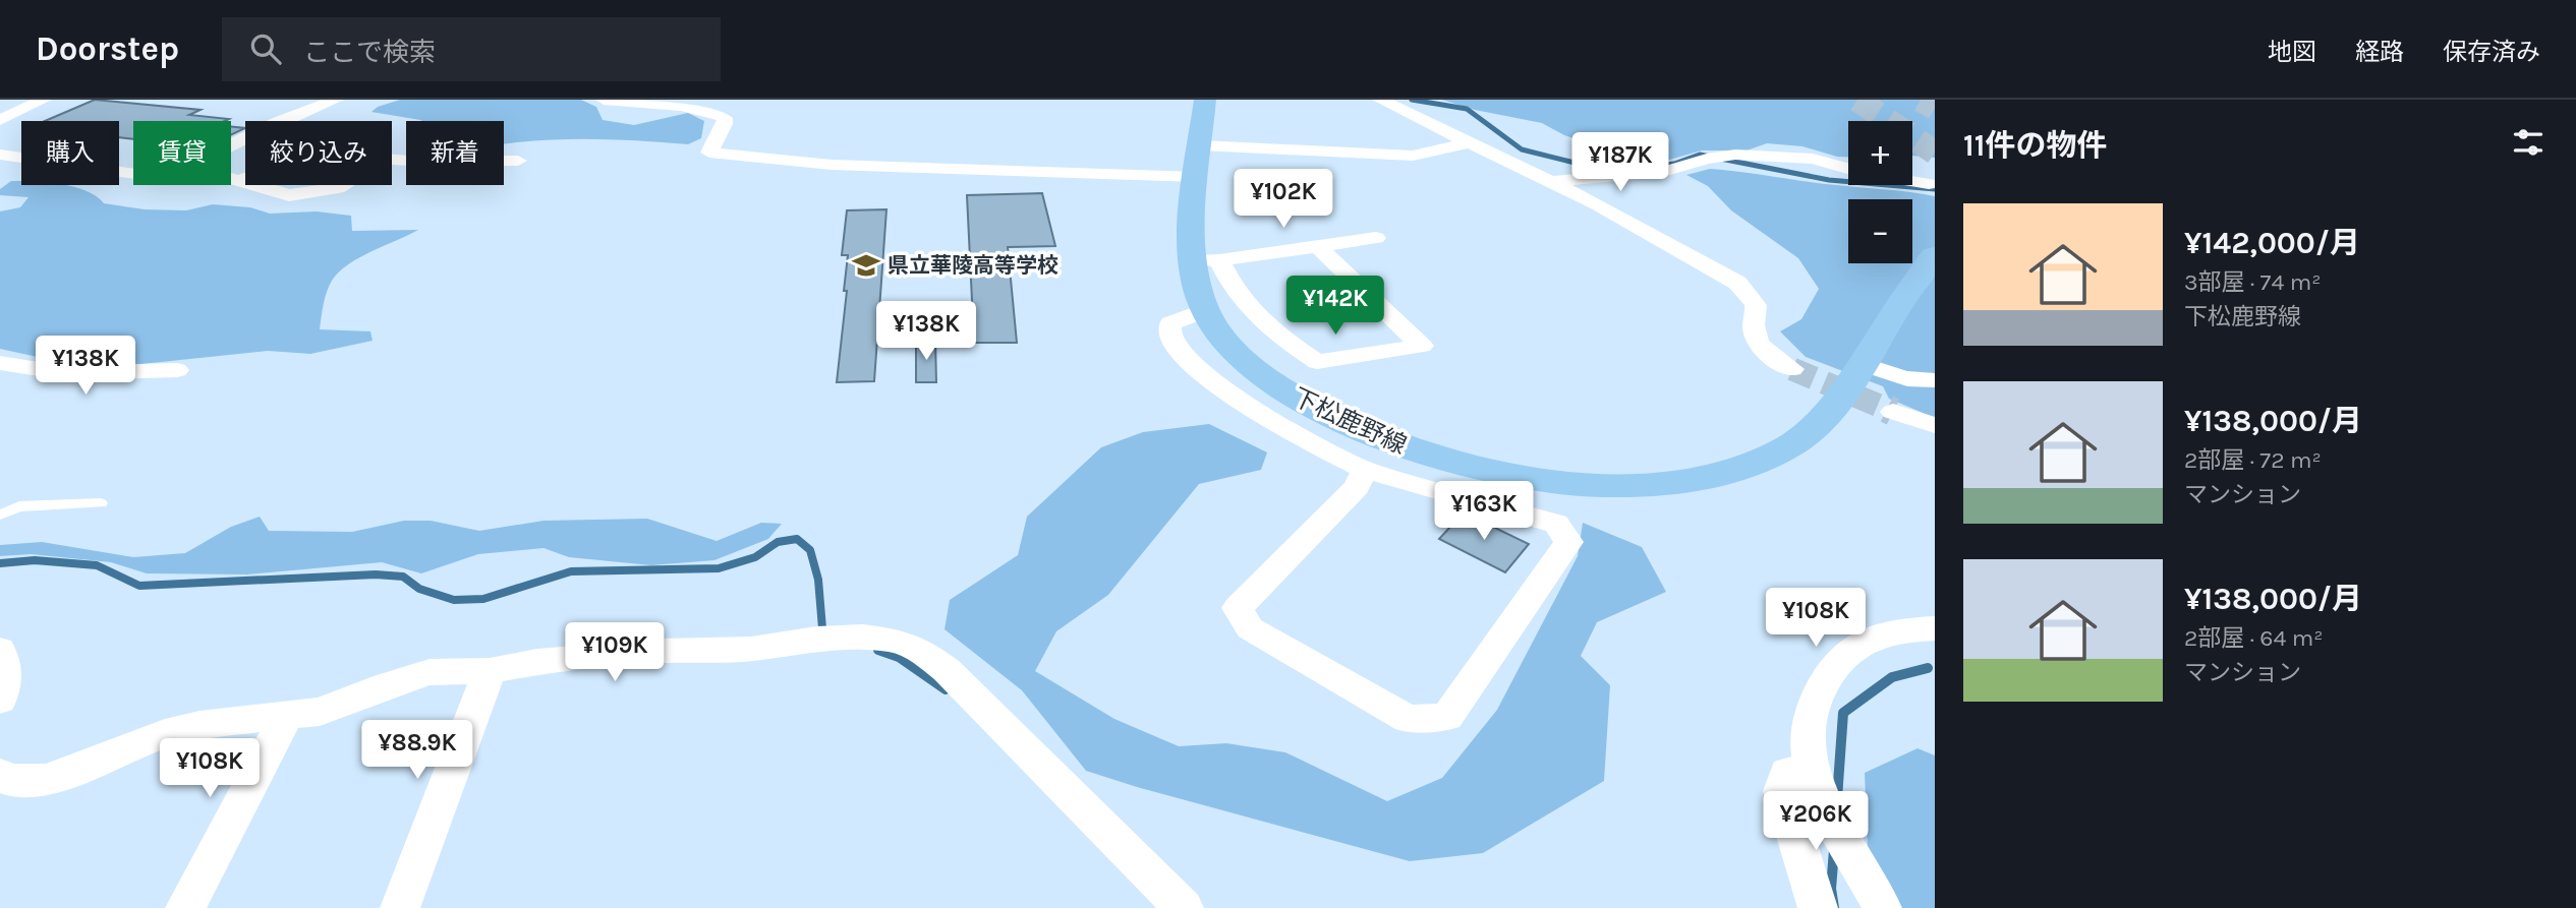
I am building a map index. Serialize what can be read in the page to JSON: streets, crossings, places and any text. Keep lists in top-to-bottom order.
{
  "streets": {
    "main road": ["下松鹿野線"]
  },
  "places": {
    "school or university": ["県立華陵高等学校"]
  },
  "page": {
    "header": "Doorstep",
    "search": "ここで検索",
    "nav": ["地図", "経路", "保存済み"],
    "heading": "11件の物件",
    "map_buttons": ["+", "−"],
    "chip": [
      "購入",
      "賃貸",
      "絞り込み",
      "新着"
    ],
    "price": [
      "¥187K",
      "¥102K",
      "¥142K",
      "¥138K",
      "¥138K",
      "¥163K",
      "¥108K",
      "¥109K",
      "¥88.9K",
      "¥108K",
      "¥206K"
    ],
    "list": [
      {
        "name": "¥142,000/月",
        "note": "3部屋 · 74 m² · 下松鹿野線"
      },
      {
        "name": "¥138,000/月",
        "note": "2部屋 · 72 m² · マンション"
      },
      {
        "name": "¥138,000/月",
        "note": "2部屋 · 64 m² · マンション"
      }
    ]
  }
}
